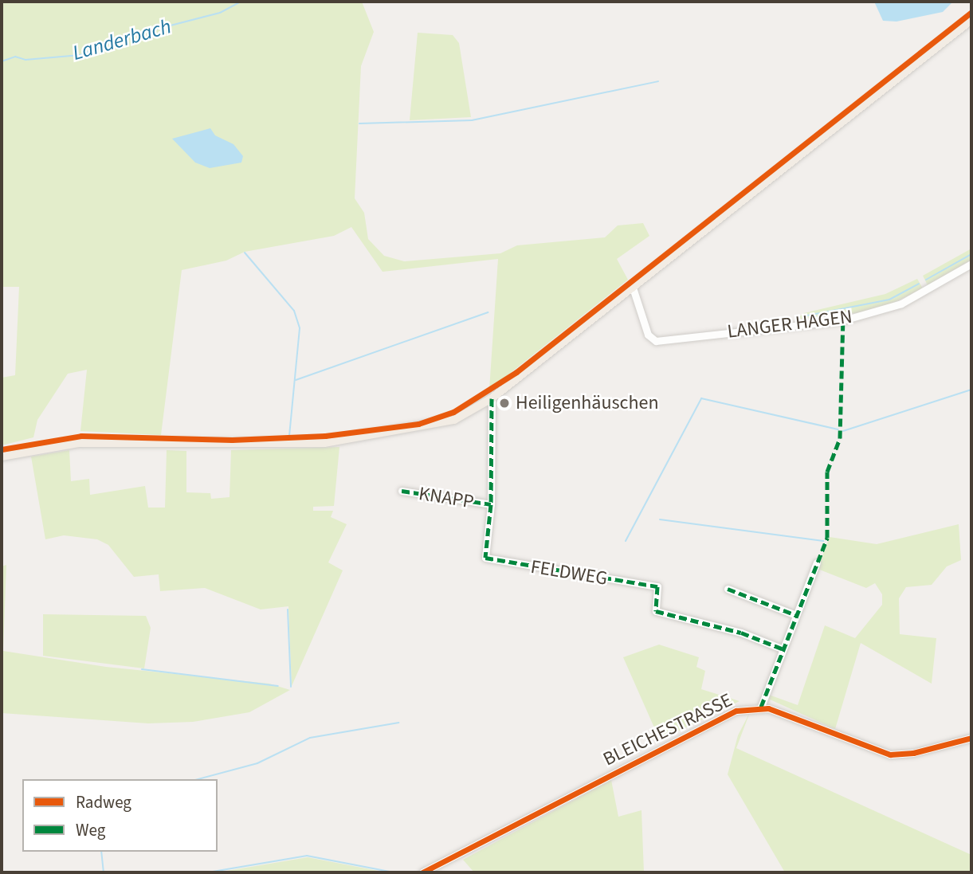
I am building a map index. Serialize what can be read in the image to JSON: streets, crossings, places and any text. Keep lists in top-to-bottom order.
{
  "streets": {
    "street": [
      "LANGER HAGEN",
      "KNAPP",
      "FELDWEG",
      "BLEICHESTRASSE"
    ]
  },
  "crossings": [
    ["KNAPP", "FELDWEG"]
  ],
  "water": ["Landerbach"],
  "places": ["Heiligenhäuschen"],
  "legend": ["Radweg", "Weg"]
}
